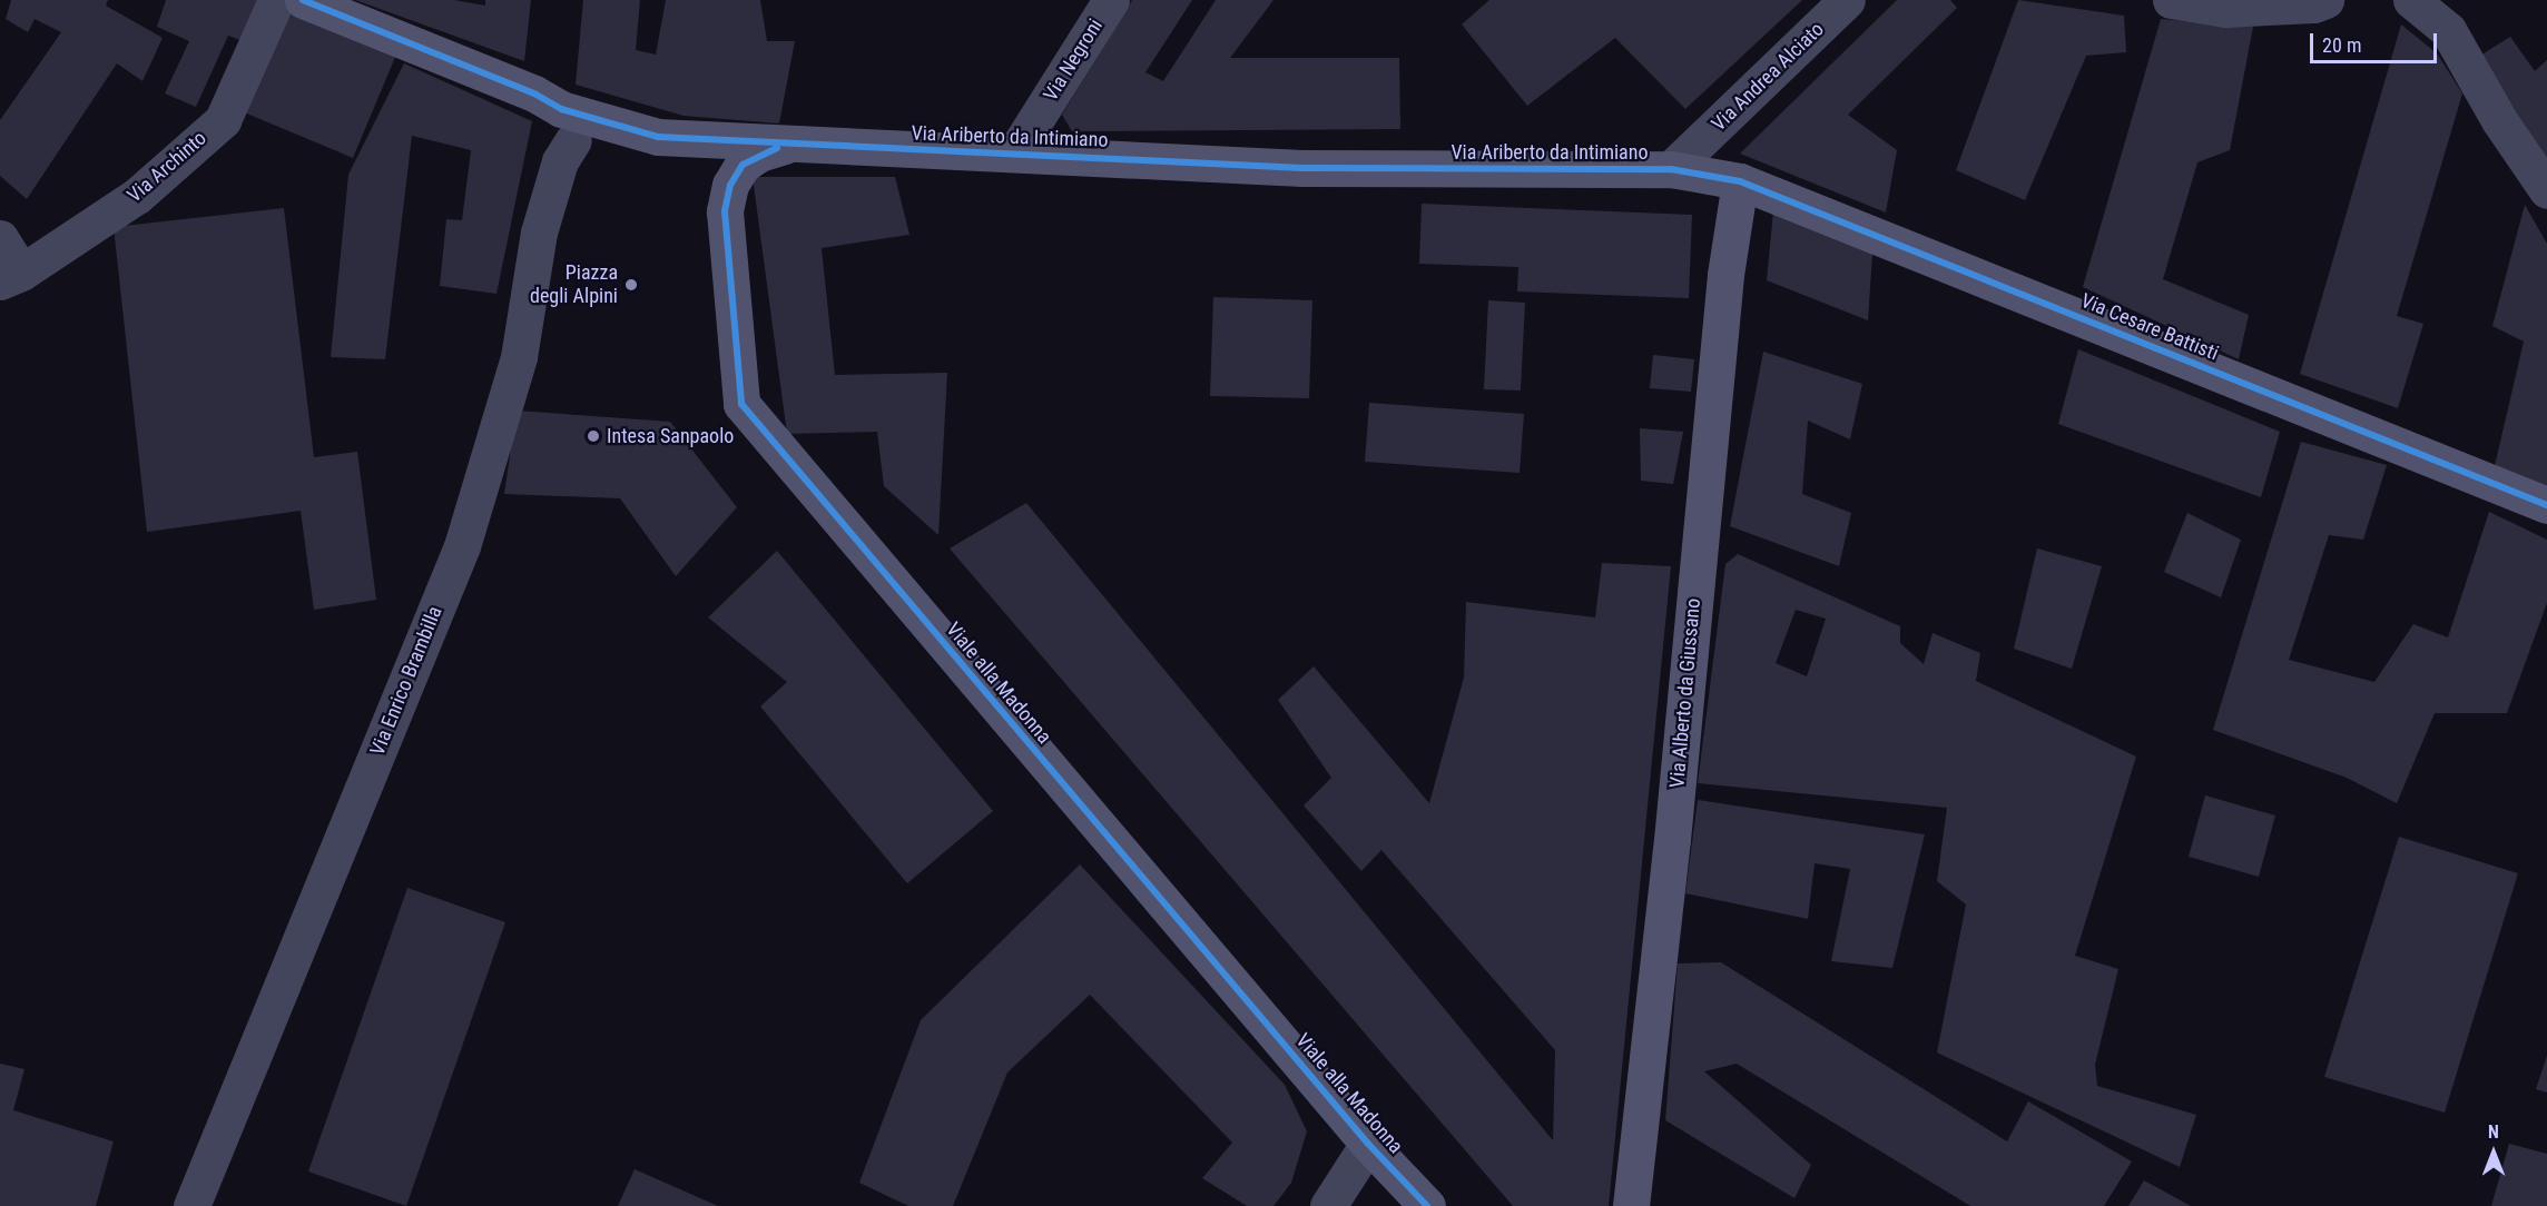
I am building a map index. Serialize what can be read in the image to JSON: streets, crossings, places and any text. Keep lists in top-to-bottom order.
{
  "streets": {
    "street": [
      "Via Negroni",
      "Via Andrea Alciato",
      "Via Ariberto da Intimiano",
      "Via Archinto",
      "Via Cesare Battisti",
      "Via Enrico Brambilla",
      "Viale alla Madonna",
      "Via Alberto da Giussano"
    ]
  },
  "crossings": [
    ["Via Negroni", "Via Ariberto da Intimiano"],
    ["Via Andrea Alciato", "Via Ariberto da Intimiano"],
    ["Via Ariberto da Intimiano", "Via Cesare Battisti"],
    ["Via Ariberto da Intimiano", "Viale alla Madonna"],
    ["Via Ariberto da Intimiano", "Via Alberto da Giussano"],
    ["Via Cesare Battisti", "Via Alberto da Giussano"]
  ],
  "places": ["Piazza degli Alpini", "Intesa Sanpaolo"],
  "scale_bar": "20 m",
  "north": "top"
}
